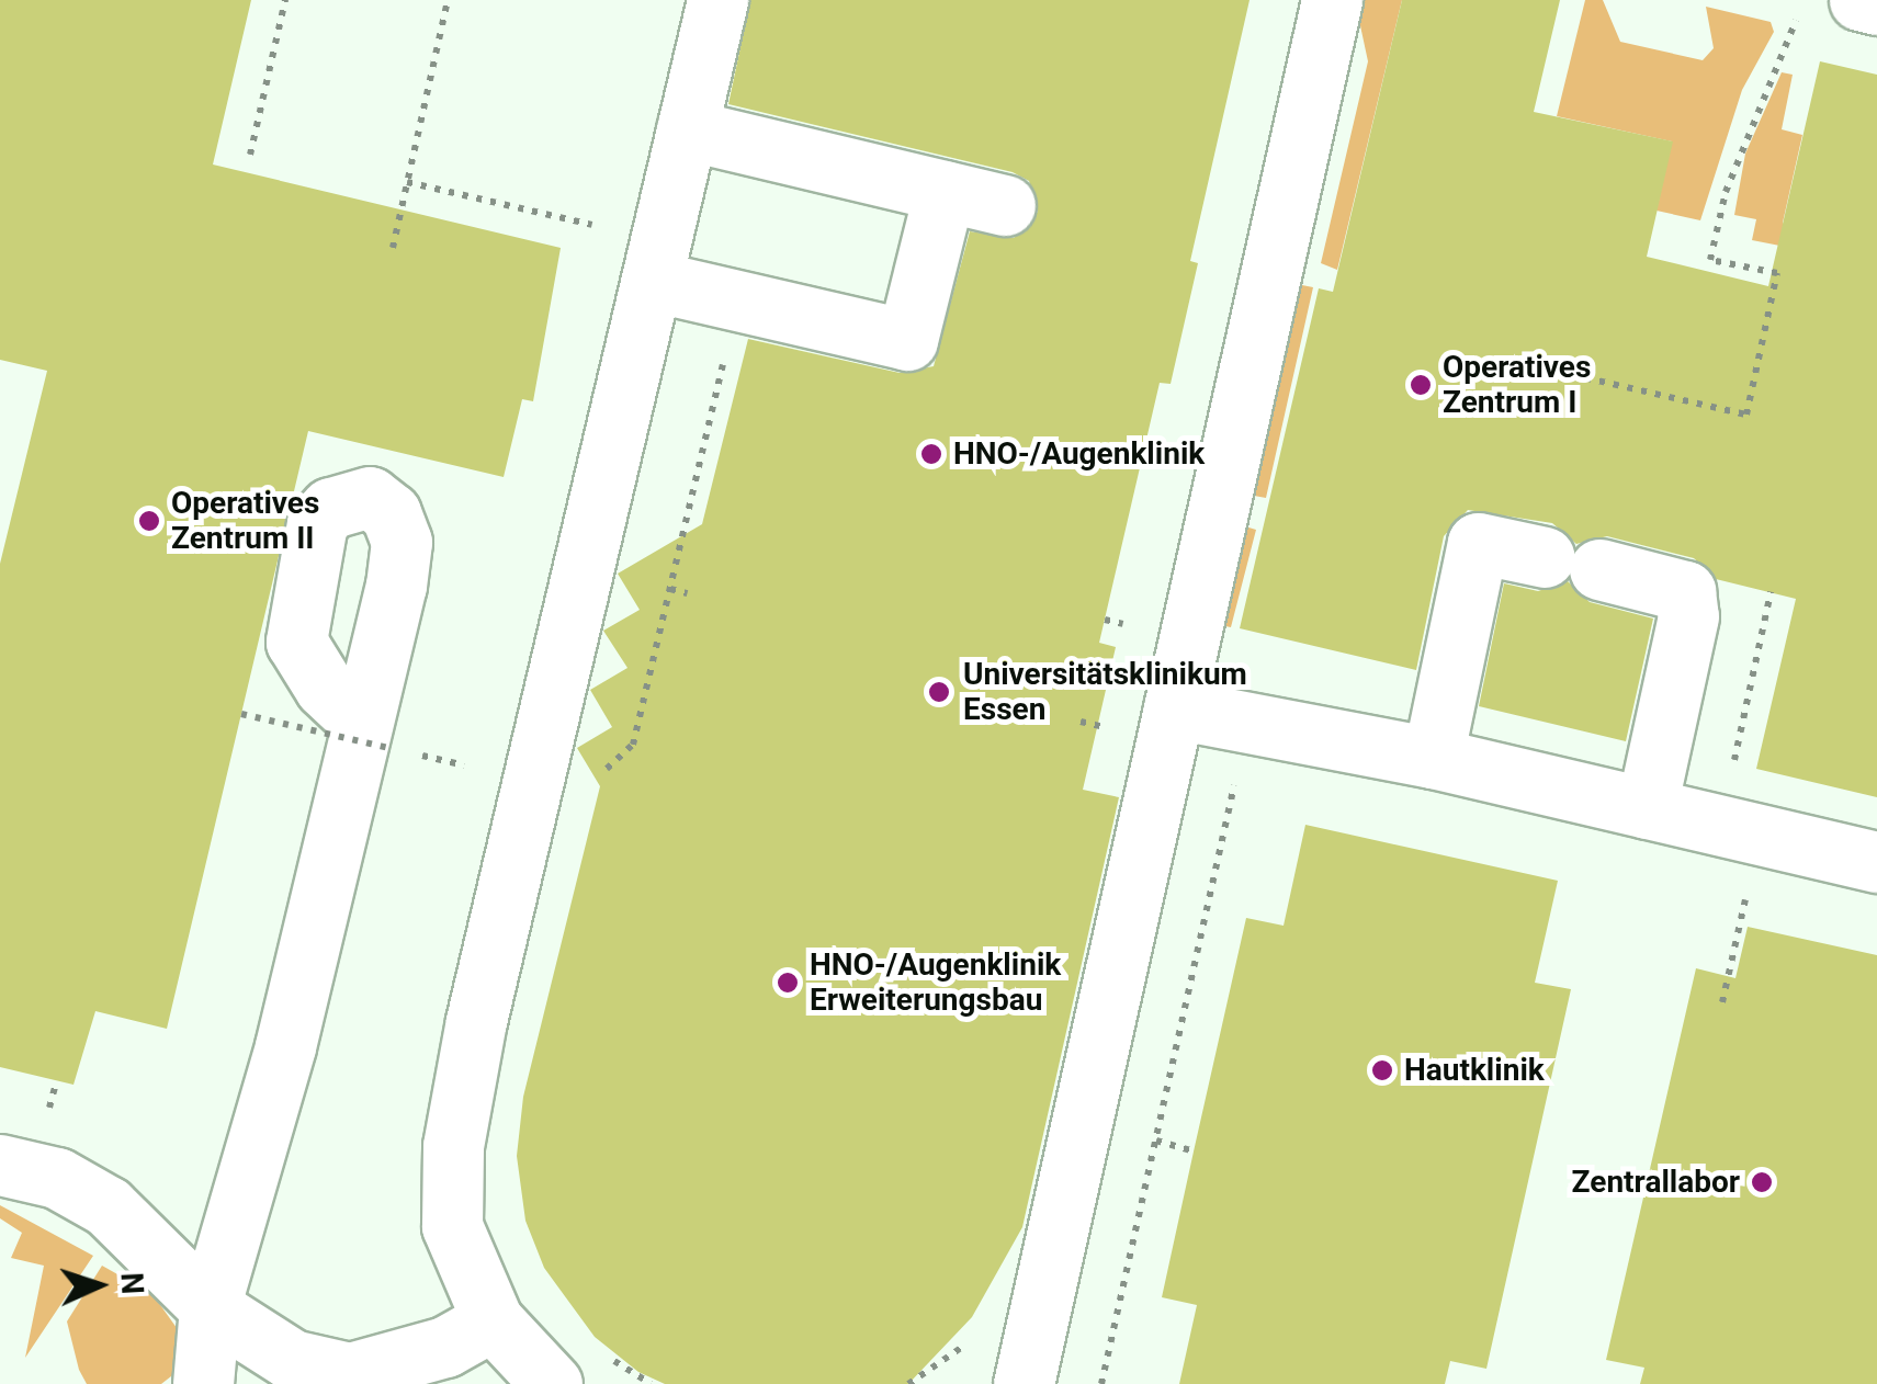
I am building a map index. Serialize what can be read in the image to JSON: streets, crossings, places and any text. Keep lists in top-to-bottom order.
{
  "places": [
    "Operatives Zentrum I",
    "HNO-/Augenklinik",
    "Operatives Zentrum II",
    "Universitätsklinikum Essen",
    "HNO-/Augenklinik Erweiterungsbau",
    "Hautklinik",
    "Zentrallabor"
  ],
  "north": "right"
}
